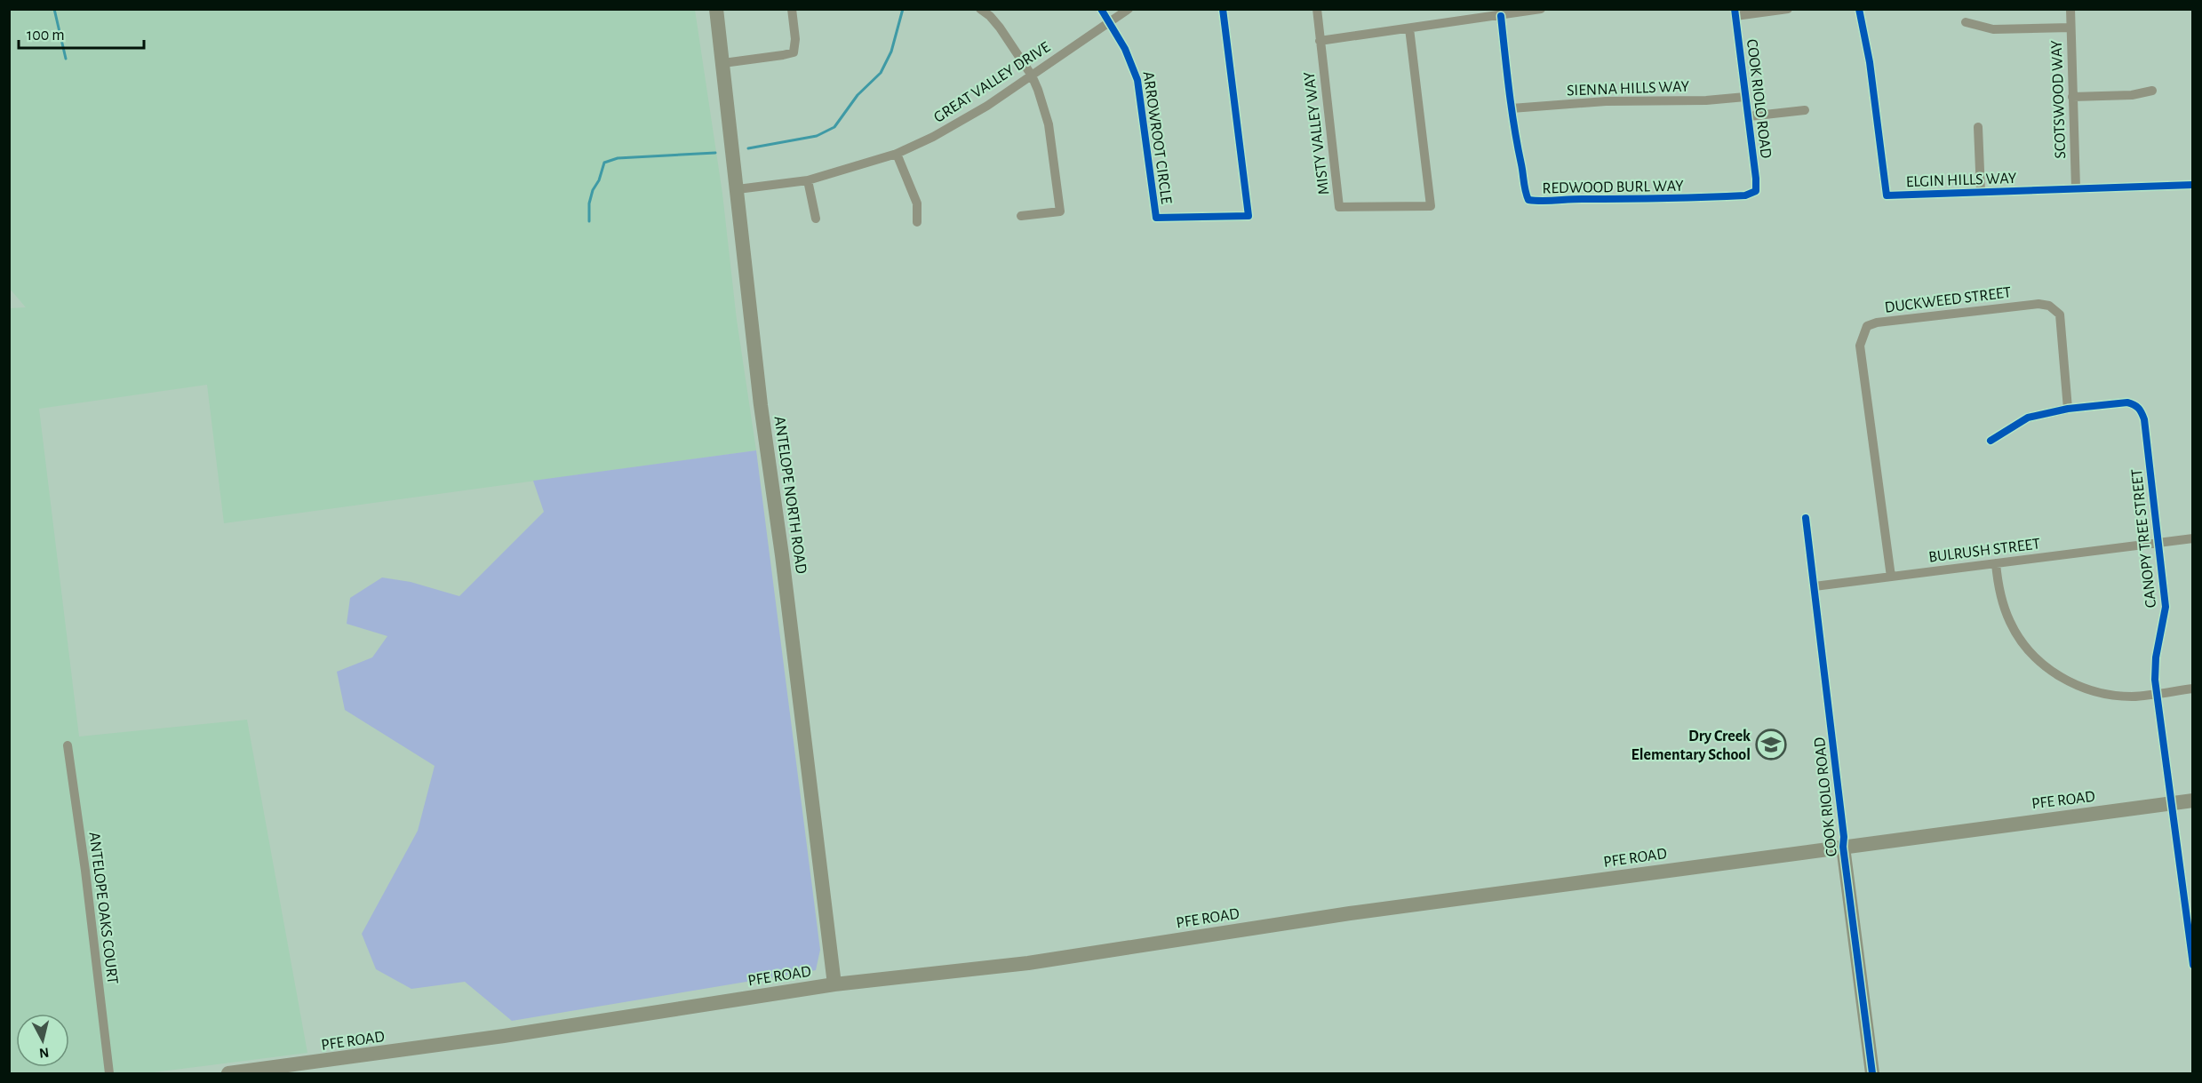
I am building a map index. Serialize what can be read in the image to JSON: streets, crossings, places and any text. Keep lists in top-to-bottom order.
{
  "streets": {
    "main road": ["COOK RIOLO ROAD", "ANTELOPE NORTH ROAD", "PFE ROAD"],
    "street": [
      "GREAT VALLEY DRIVE",
      "SIENNA HILLS WAY",
      "SCOTSWOOD WAY",
      "MISTY VALLEY WAY",
      "ARROWROOT CIRCLE",
      "ELGIN HILLS WAY",
      "REDWOOD BURL WAY",
      "DUCKWEED STREET",
      "CANOPY TREE STREET",
      "BULRUSH STREET",
      "ANTELOPE OAKS COURT"
    ]
  },
  "crossings": [
    ["GREAT VALLEY DRIVE", "ARROWROOT CIRCLE"],
    ["GREAT VALLEY DRIVE", "ANTELOPE NORTH ROAD"],
    ["SIENNA HILLS WAY", "COOK RIOLO ROAD"],
    ["SIENNA HILLS WAY", "REDWOOD BURL WAY"],
    ["COOK RIOLO ROAD", "REDWOOD BURL WAY"],
    ["COOK RIOLO ROAD", "BULRUSH STREET"],
    ["COOK RIOLO ROAD", "PFE ROAD"],
    ["SCOTSWOOD WAY", "ELGIN HILLS WAY"],
    ["DUCKWEED STREET", "CANOPY TREE STREET"],
    ["DUCKWEED STREET", "BULRUSH STREET"],
    ["ANTELOPE NORTH ROAD", "PFE ROAD"],
    ["CANOPY TREE STREET", "BULRUSH STREET"],
    ["CANOPY TREE STREET", "PFE ROAD"]
  ],
  "places": {
    "school or university": ["Dry Creek Elementary School"]
  },
  "scale_bar": "100 m",
  "north": "bottom"
}
